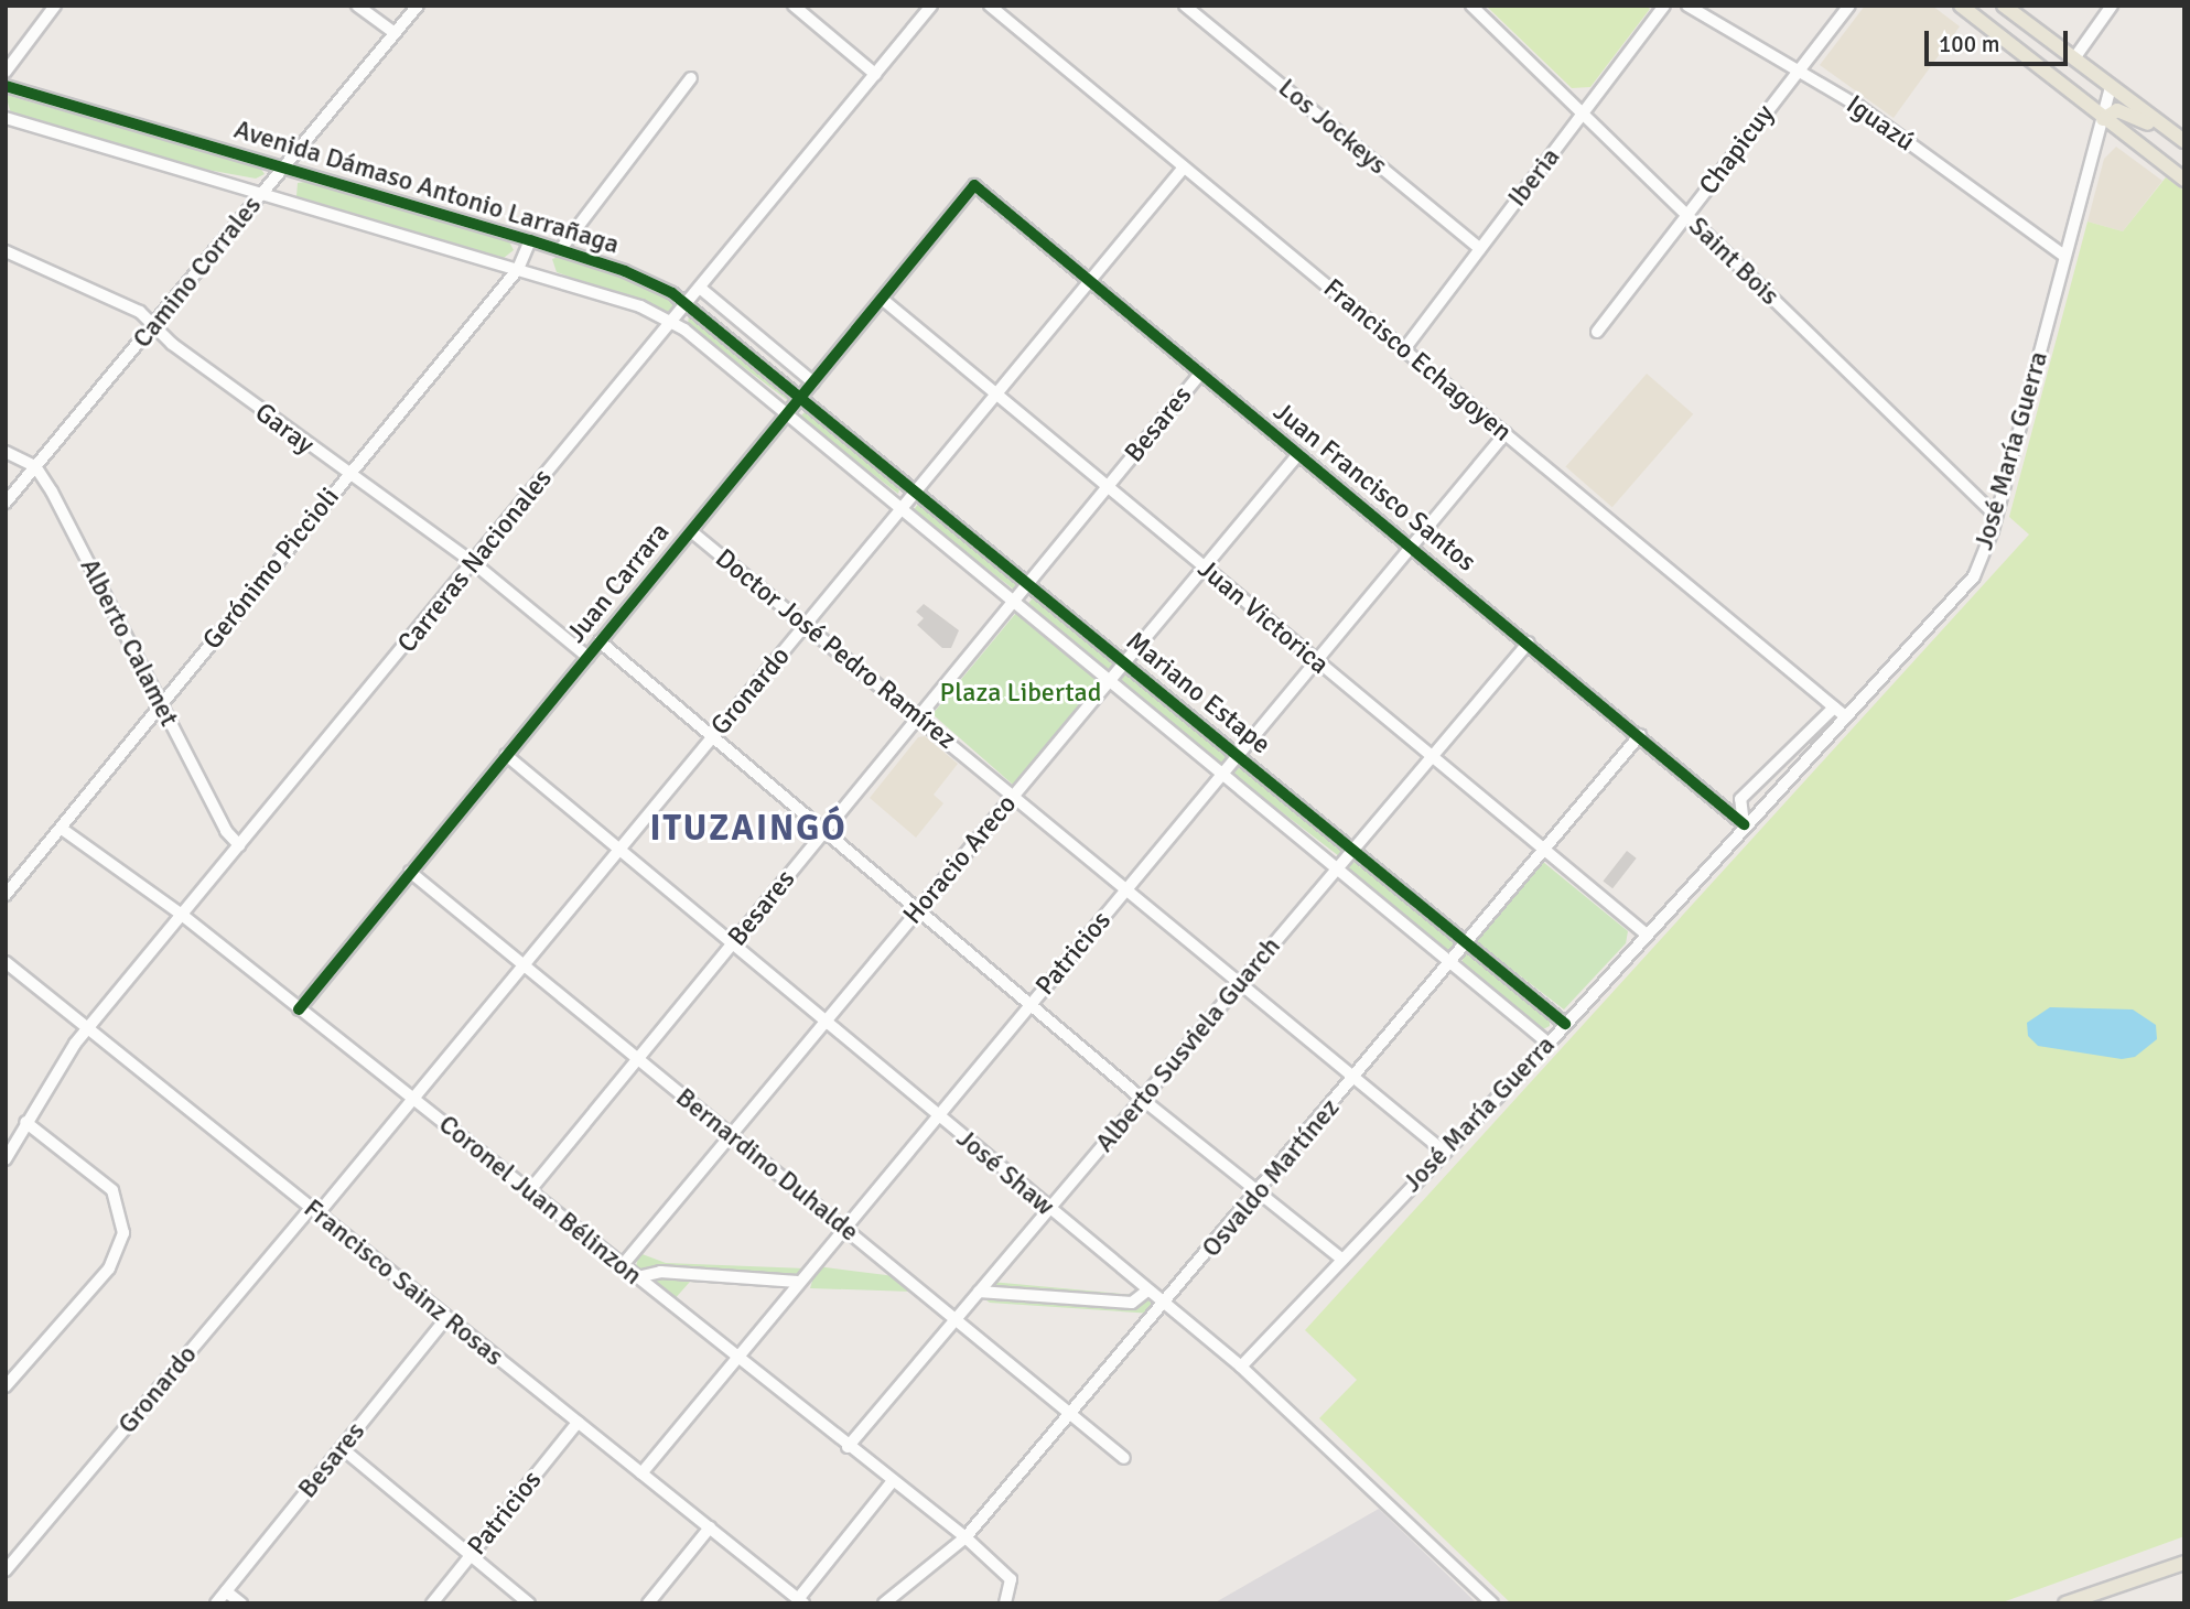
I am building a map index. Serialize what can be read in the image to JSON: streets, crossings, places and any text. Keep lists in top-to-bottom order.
{
  "streets": {
    "street": [
      "Iguazú",
      "Los Jockeys",
      "Chapicuy",
      "Iberia",
      "Avenida Dámaso Antonio Larrañaga",
      "Saint Bois",
      "Camino Corrales",
      "Francisco Echagoyen",
      "Besares",
      "Garay",
      "José María Guerra",
      "Juan Francisco Santos",
      "Carreras Nacionales",
      "Gerónimo Piccioli",
      "Juan Carrara",
      "Juan Victorica",
      "Alberto Calamet",
      "Doctor José Pedro Ramírez",
      "Gronardo",
      "Mariano Estape",
      "Horacio Areco",
      "Patricios",
      "Alberto Susviela Guarch",
      "Bernardino Duhalde",
      "José Shaw",
      "Osvaldo Martínez",
      "Coronel Juan Bélinzon",
      "Francisco Sainz Rosas"
    ]
  },
  "crossings": [
    ["Iguazú", "Chapicuy"],
    ["Iguazú", "José María Guerra"],
    ["Los Jockeys", "Iberia"],
    ["Chapicuy", "Saint Bois"],
    ["Iberia", "Saint Bois"],
    ["Iberia", "Francisco Echagoyen"],
    ["Avenida Dámaso Antonio Larrañaga", "Camino Corrales"],
    ["Avenida Dámaso Antonio Larrañaga", "Carreras Nacionales"],
    ["Avenida Dámaso Antonio Larrañaga", "Gerónimo Piccioli"],
    ["Avenida Dámaso Antonio Larrañaga", "Juan Carrara"],
    ["Avenida Dámaso Antonio Larrañaga", "Mariano Estape"],
    ["Saint Bois", "José María Guerra"],
    ["Camino Corrales", "Garay"],
    ["Camino Corrales", "Alberto Calamet"],
    ["Francisco Echagoyen", "José María Guerra"],
    ["Francisco Echagoyen", "Gronardo"],
    ["Francisco Echagoyen", "Patricios"],
    ["Besares", "Juan Francisco Santos"],
    ["Besares", "Juan Victorica"],
    ["Besares", "Doctor José Pedro Ramírez"],
    ["Besares", "Mariano Estape"],
    ["Besares", "Bernardino Duhalde"],
    ["Besares", "José Shaw"],
    ["Besares", "Coronel Juan Bélinzon"],
    ["Besares", "Francisco Sainz Rosas"],
    ["Garay", "Carreras Nacionales"],
    ["Garay", "Gerónimo Piccioli"],
    ["Garay", "Juan Carrara"],
    ["José María Guerra", "Juan Francisco Santos"],
    ["José María Guerra", "Juan Victorica"],
    ["José María Guerra", "Doctor José Pedro Ramírez"],
    ["José María Guerra", "Mariano Estape"],
    ["José María Guerra", "José Shaw"],
    ["Juan Francisco Santos", "Juan Carrara"],
    ["Juan Francisco Santos", "Gronardo"],
    ["Juan Francisco Santos", "Horacio Areco"],
    ["Juan Francisco Santos", "Patricios"],
    ["Juan Francisco Santos", "Alberto Susviela Guarch"],
    ["Juan Francisco Santos", "Osvaldo Martínez"],
    ["Carreras Nacionales", "Alberto Calamet"],
    ["Carreras Nacionales", "Coronel Juan Bélinzon"],
    ["Carreras Nacionales", "Francisco Sainz Rosas"],
    ["Gerónimo Piccioli", "Alberto Calamet"],
    ["Gerónimo Piccioli", "Coronel Juan Bélinzon"],
    ["Juan Carrara", "Juan Victorica"],
    ["Juan Carrara", "Doctor José Pedro Ramírez"],
    ["Juan Carrara", "Mariano Estape"],
    ["Juan Carrara", "Bernardino Duhalde"],
    ["Juan Carrara", "José Shaw"],
    ["Juan Carrara", "Coronel Juan Bélinzon"],
    ["Juan Victorica", "Gronardo"],
    ["Juan Victorica", "Horacio Areco"],
    ["Juan Victorica", "Patricios"],
    ["Juan Victorica", "Alberto Susviela Guarch"],
    ["Juan Victorica", "Osvaldo Martínez"],
    ["Doctor José Pedro Ramírez", "Gronardo"],
    ["Doctor José Pedro Ramírez", "Horacio Areco"],
    ["Doctor José Pedro Ramírez", "Patricios"],
    ["Doctor José Pedro Ramírez", "Alberto Susviela Guarch"],
    ["Doctor José Pedro Ramírez", "Osvaldo Martínez"],
    ["Gronardo", "Mariano Estape"],
    ["Gronardo", "Bernardino Duhalde"],
    ["Gronardo", "José Shaw"],
    ["Gronardo", "Coronel Juan Bélinzon"],
    ["Gronardo", "Francisco Sainz Rosas"],
    ["Mariano Estape", "Horacio Areco"],
    ["Mariano Estape", "Patricios"],
    ["Mariano Estape", "Alberto Susviela Guarch"],
    ["Mariano Estape", "Osvaldo Martínez"],
    ["Horacio Areco", "Bernardino Duhalde"],
    ["Horacio Areco", "José Shaw"],
    ["Horacio Areco", "Coronel Juan Bélinzon"],
    ["Patricios", "Bernardino Duhalde"],
    ["Patricios", "José Shaw"],
    ["Patricios", "Coronel Juan Bélinzon"],
    ["Patricios", "Francisco Sainz Rosas"],
    ["Alberto Susviela Guarch", "Bernardino Duhalde"],
    ["Alberto Susviela Guarch", "José Shaw"],
    ["Alberto Susviela Guarch", "Coronel Juan Bélinzon"],
    ["Bernardino Duhalde", "Osvaldo Martínez"],
    ["José Shaw", "Osvaldo Martínez"],
    ["Osvaldo Martínez", "Coronel Juan Bélinzon"]
  ],
  "districts": ["ITUZAINGÓ"],
  "parks": ["Plaza Libertad"],
  "scale_bar": "100 m"
}
